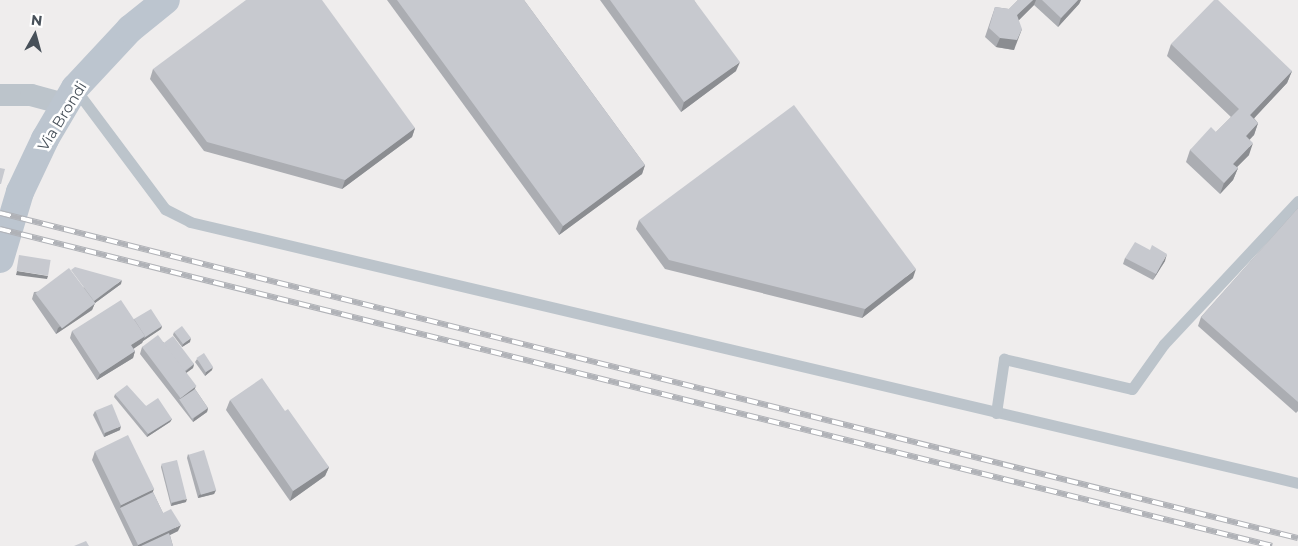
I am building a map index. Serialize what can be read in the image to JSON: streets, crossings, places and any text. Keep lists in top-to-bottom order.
{
  "streets": {
    "street": ["Via Brondi"]
  },
  "north": "top"
}
